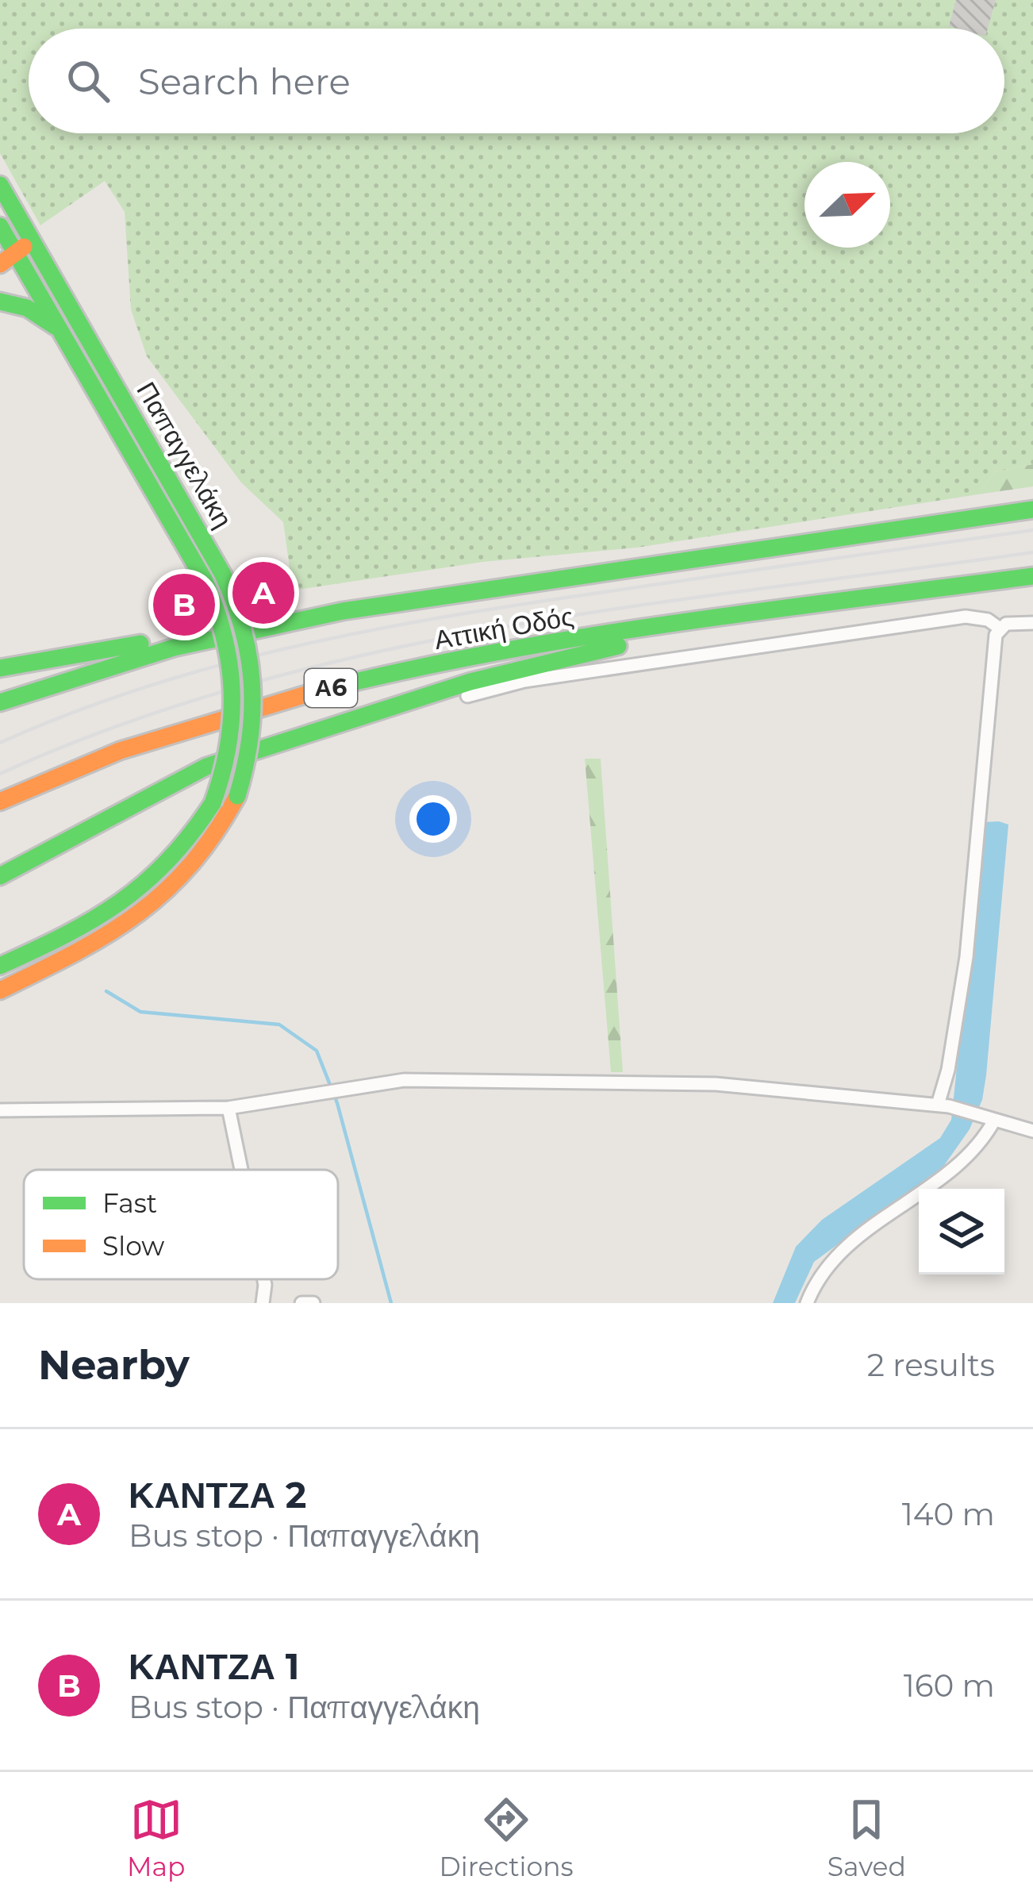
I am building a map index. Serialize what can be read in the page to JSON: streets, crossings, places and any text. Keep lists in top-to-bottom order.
{
  "streets": {
    "main road": ["Παπαγγελάκη", "Αττική Οδός", "Α6"]
  },
  "legend": ["Fast", "Slow"],
  "north": "top right",
  "page": {
    "search": "Search here",
    "pins": ["A", "B"],
    "heading": ["Nearby", "2 results"],
    "list": [
      {
        "mark": "A",
        "name": "ΚΑΝΤΖΑ 2",
        "note": "Bus stop · Παπαγγελάκη",
        "value": "140 m"
      },
      {
        "mark": "B",
        "name": "ΚΑΝΤΖΑ 1",
        "note": "Bus stop · Παπαγγελάκη",
        "value": "160 m"
      }
    ],
    "nav": ["Map", "Directions", "Saved"]
  }
}
